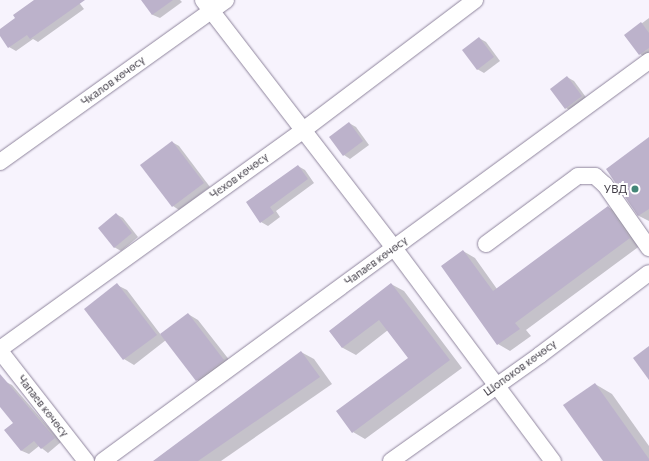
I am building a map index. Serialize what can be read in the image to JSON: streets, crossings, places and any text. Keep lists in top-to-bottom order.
{
  "streets": {
    "street": [
      "Чкалов көчөсү",
      "Чехов көчөсү",
      "Чапаев көчөсү",
      "Шопоков көчөсү"
    ]
  },
  "crossings": [
    ["Чехов көчөсү", "Чапаев көчөсү"]
  ],
  "places": ["УВД"]
}
